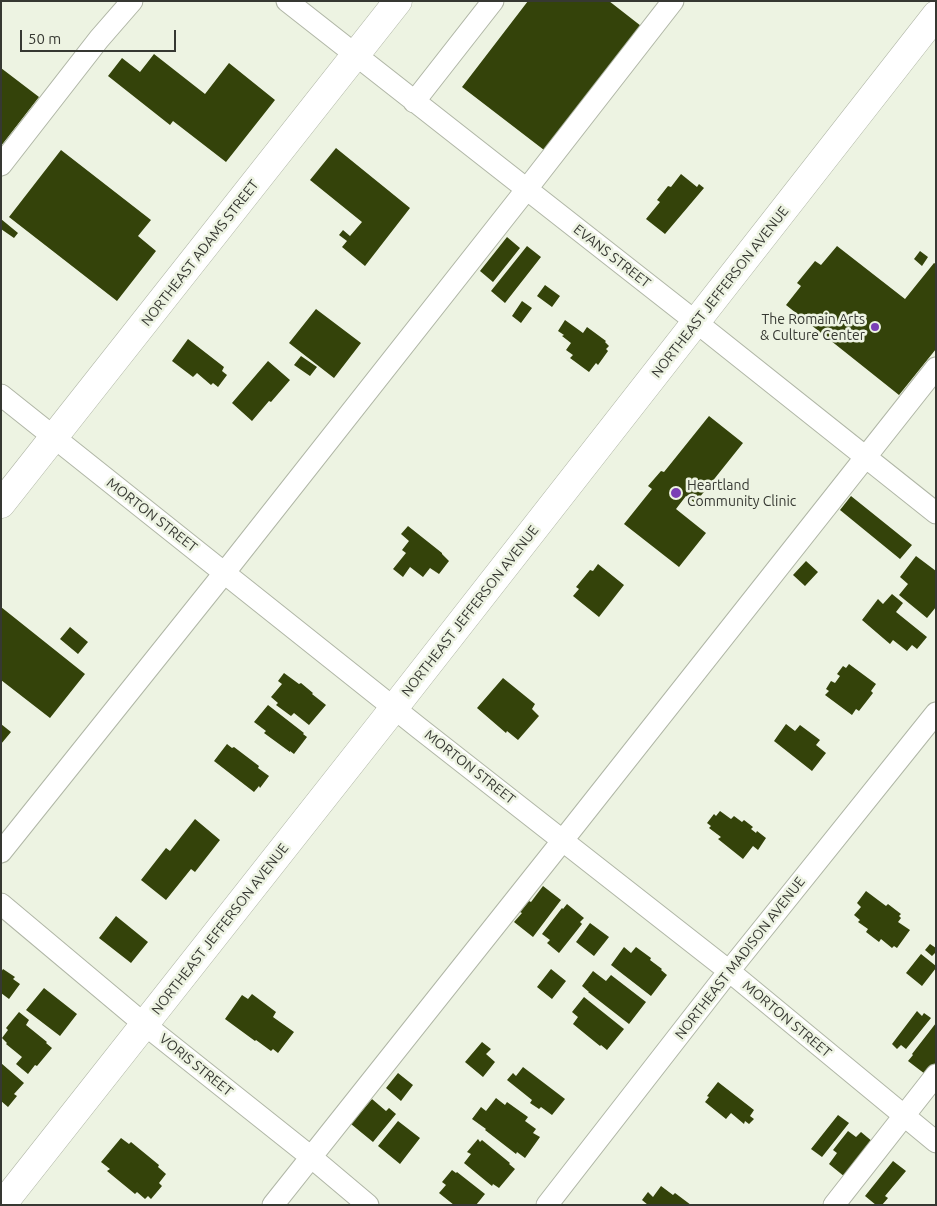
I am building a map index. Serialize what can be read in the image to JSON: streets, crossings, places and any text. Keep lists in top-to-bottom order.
{
  "streets": {
    "main road": ["NORTHEAST ADAMS STREET", "NORTHEAST JEFFERSON AVENUE"],
    "street": [
      "EVANS STREET",
      "MORTON STREET",
      "NORTHEAST MADISON AVENUE",
      "VORIS STREET"
    ]
  },
  "crossings": [
    ["NORTHEAST ADAMS STREET", "EVANS STREET"],
    ["NORTHEAST ADAMS STREET", "MORTON STREET"],
    ["EVANS STREET", "NORTHEAST JEFFERSON AVENUE"],
    ["NORTHEAST JEFFERSON AVENUE", "MORTON STREET"],
    ["NORTHEAST JEFFERSON AVENUE", "VORIS STREET"],
    ["MORTON STREET", "NORTHEAST MADISON AVENUE"]
  ],
  "places": ["The Romain Arts & Culture Center", "Heartland Community Clinic"],
  "scale_bar": "50 m"
}
